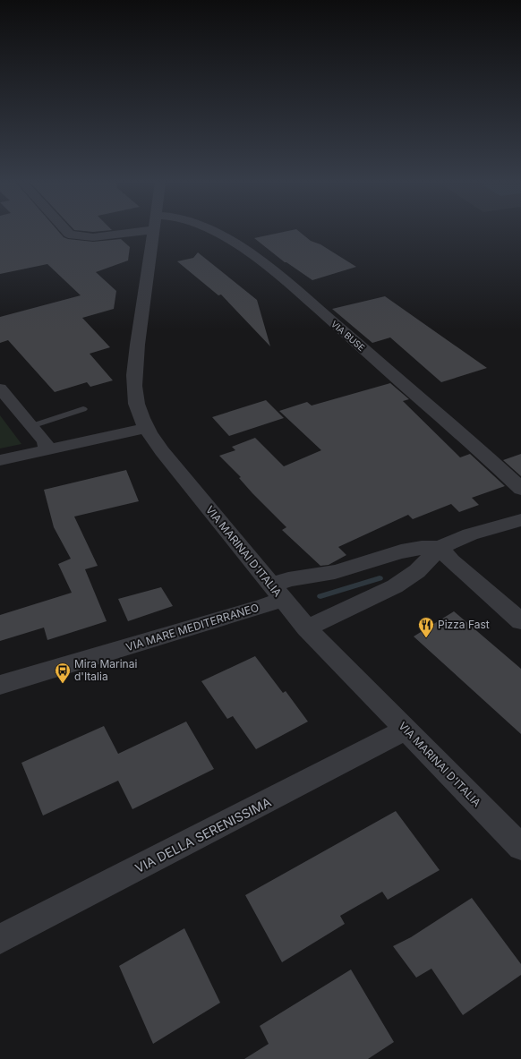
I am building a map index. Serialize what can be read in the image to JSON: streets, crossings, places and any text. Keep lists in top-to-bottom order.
{
  "streets": {
    "street": [
      "VIA BUSE",
      "VIA MARINAI D'ITALIA",
      "VIA MARE MEDITERRANEO",
      "VIA DELLA SERENISSIMA"
    ]
  },
  "crossings": [
    ["VIA MARINAI D'ITALIA", "VIA MARE MEDITERRANEO"],
    ["VIA MARINAI D'ITALIA", "VIA DELLA SERENISSIMA"]
  ],
  "places": {
    "restaurant": ["Pizza Fast"],
    "bus stop": ["Mira Marinai d'Italia"]
  }
}
